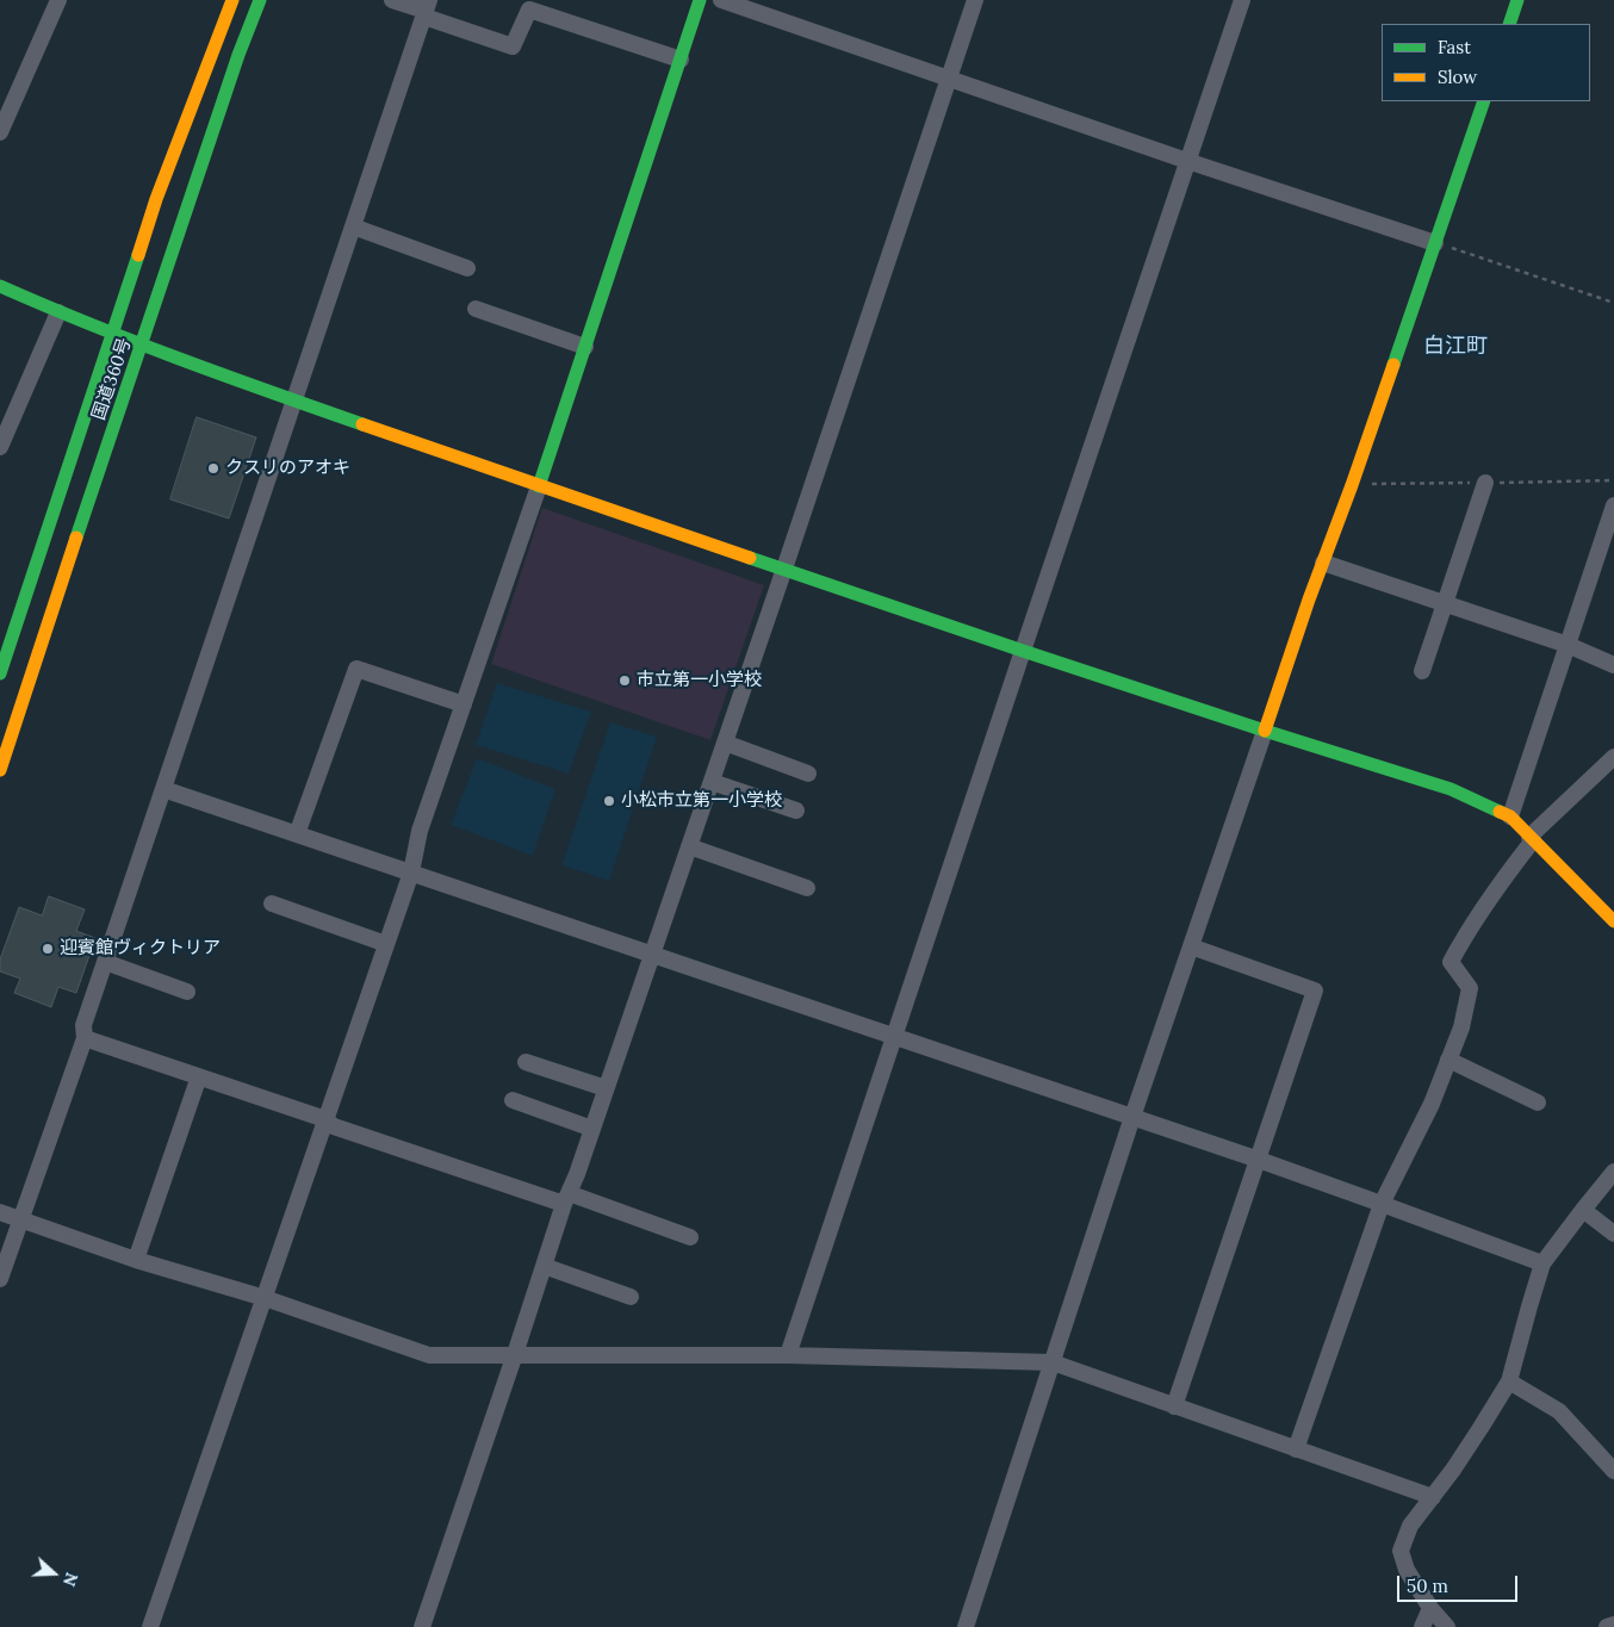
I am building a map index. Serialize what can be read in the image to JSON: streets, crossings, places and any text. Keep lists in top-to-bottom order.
{
  "streets": {
    "main road": ["国道360号"]
  },
  "districts": ["白江町"],
  "places": [
    "クスリのアオキ",
    "市立第一小学校",
    "小松市立第一小学校",
    "迎賓館ヴィクトリア"
  ],
  "legend": ["Fast", "Slow"],
  "scale_bar": "50 m",
  "north": "right"
}
